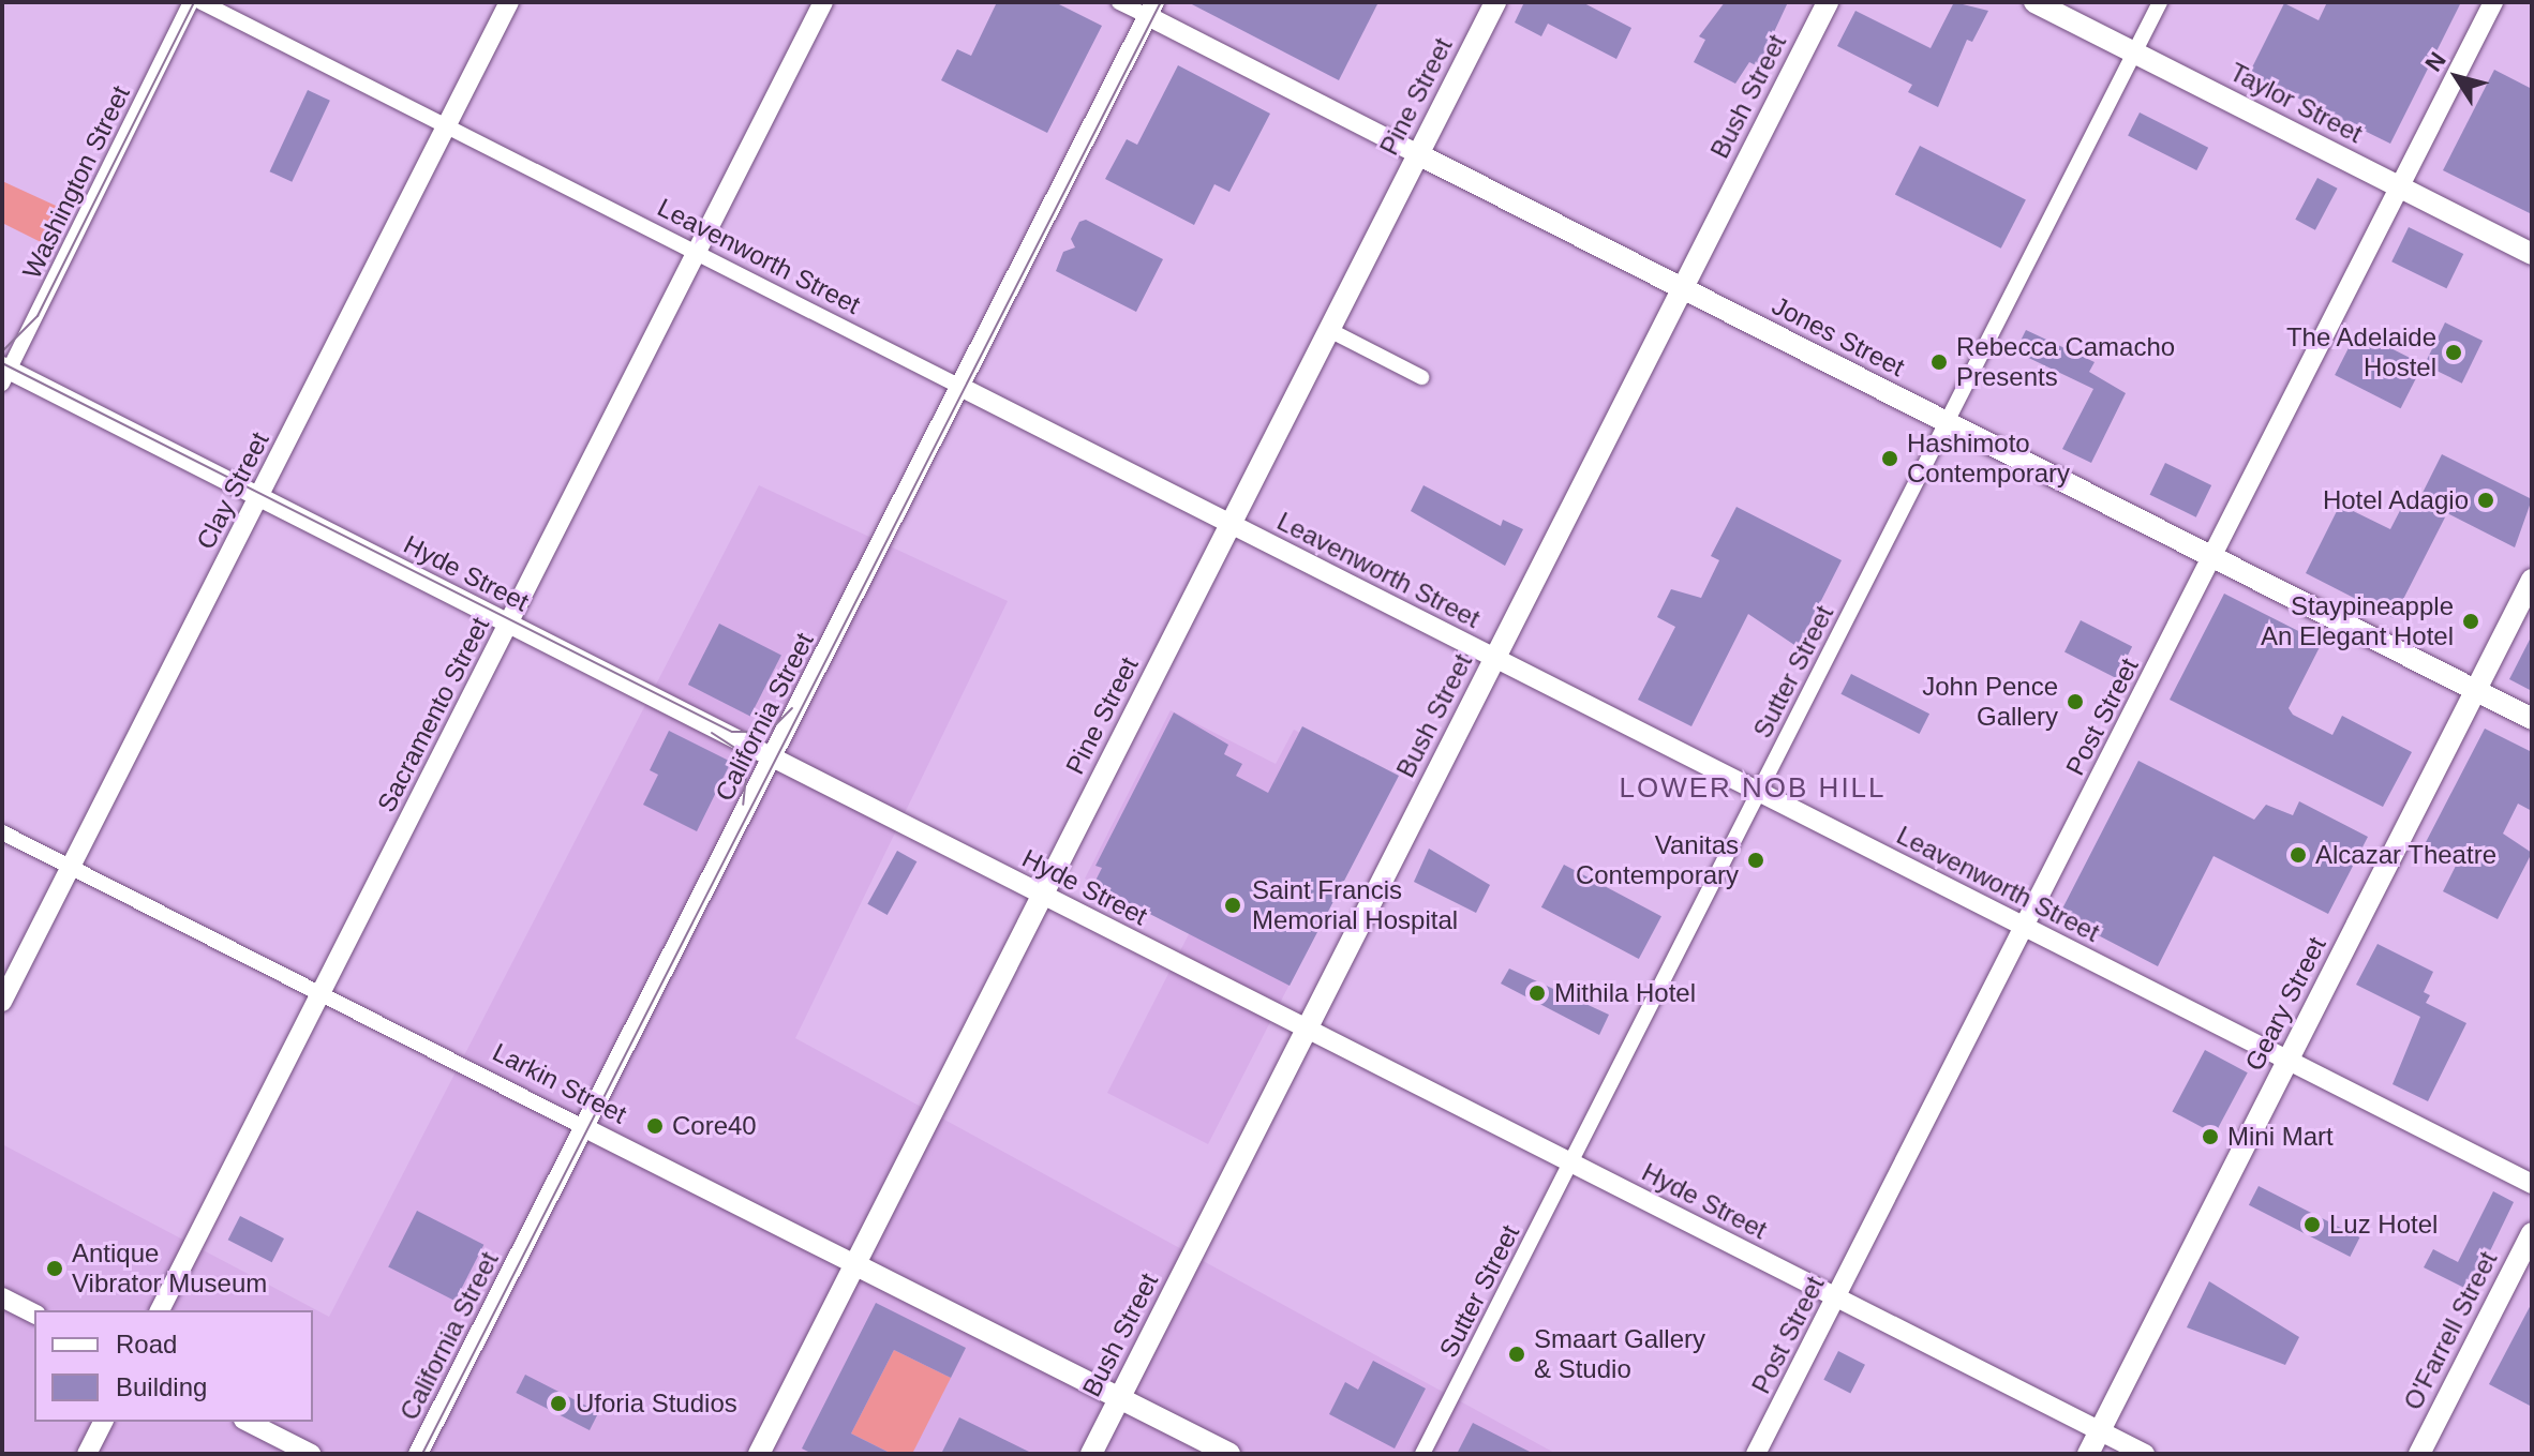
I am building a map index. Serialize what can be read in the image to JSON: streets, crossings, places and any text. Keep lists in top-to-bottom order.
{
  "streets": {
    "main road": [
      "Pine Street",
      "Bush Street",
      "Taylor Street",
      "Jones Street",
      "Geary Street",
      "Larkin Street",
      "O'Farrell Street"
    ],
    "street": [
      "Washington Street",
      "Leavenworth Street",
      "Clay Street",
      "Hyde Street",
      "Sutter Street",
      "Sacramento Street",
      "California Street",
      "Post Street"
    ]
  },
  "crossings": [
    ["Pine Street", "Leavenworth Street"],
    ["Pine Street", "Jones Street"],
    ["Pine Street", "Hyde Street"],
    ["Pine Street", "Larkin Street"],
    ["Bush Street", "Leavenworth Street"],
    ["Bush Street", "Jones Street"],
    ["Bush Street", "Hyde Street"],
    ["Bush Street", "Larkin Street"],
    ["Taylor Street", "Sutter Street"],
    ["Taylor Street", "Post Street"],
    ["Washington Street", "Hyde Street"],
    ["Leavenworth Street", "Clay Street"],
    ["Leavenworth Street", "Sutter Street"],
    ["Leavenworth Street", "Sacramento Street"],
    ["Leavenworth Street", "California Street"],
    ["Leavenworth Street", "Post Street"],
    ["Leavenworth Street", "Geary Street"],
    ["Jones Street", "Sutter Street"],
    ["Jones Street", "California Street"],
    ["Jones Street", "Post Street"],
    ["Jones Street", "Geary Street"],
    ["Clay Street", "Hyde Street"],
    ["Clay Street", "Larkin Street"],
    ["Hyde Street", "Sutter Street"],
    ["Hyde Street", "Sacramento Street"],
    ["Hyde Street", "California Street"],
    ["Hyde Street", "Post Street"],
    ["Hyde Street", "Geary Street"],
    ["Sacramento Street", "Larkin Street"],
    ["California Street", "Larkin Street"]
  ],
  "districts": ["LOWER NOB HILL"],
  "places": [
    "The Adelaide Hostel",
    "Rebecca Camacho Presents",
    "Hashimoto Contemporary",
    "Hotel Adagio",
    "Staypineapple An Elegant Hotel",
    "John Pence Gallery",
    "Alcazar Theatre",
    "Vanitas Contemporary",
    "Saint Francis Memorial Hospital",
    "Mithila Hotel",
    "Core40",
    "Mini Mart",
    "Luz Hotel",
    "Antique Vibrator Museum",
    "Smaart Gallery & Studio",
    "Uforia Studios"
  ],
  "legend": ["Road", "Building"],
  "north": "top left"
}
